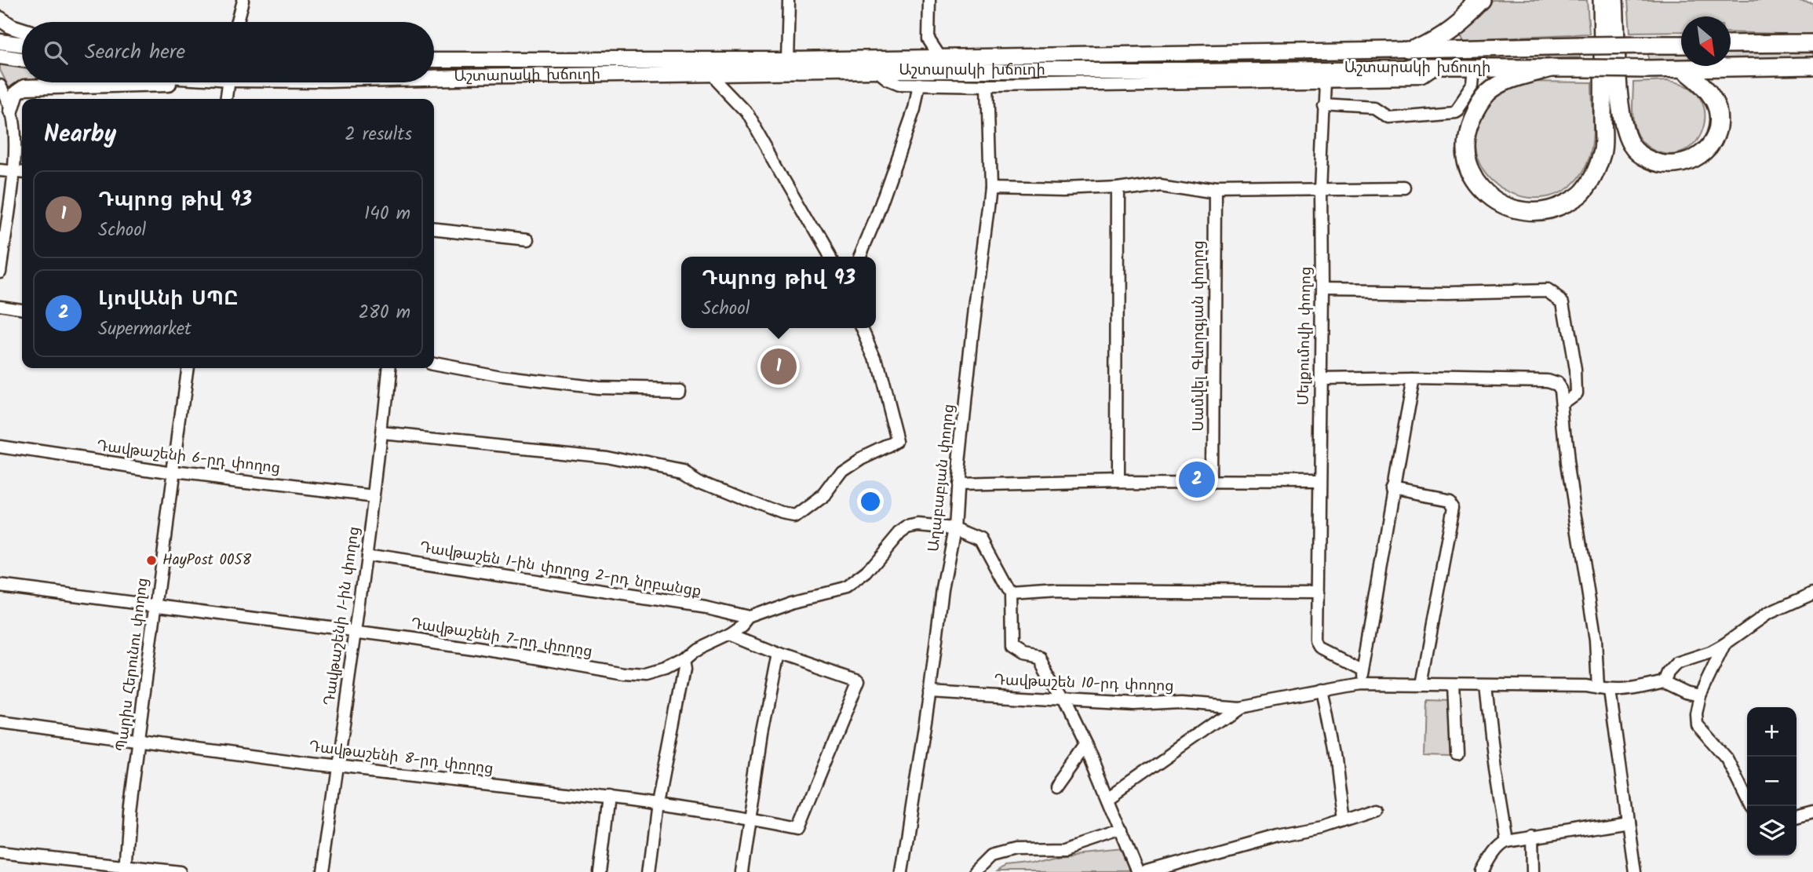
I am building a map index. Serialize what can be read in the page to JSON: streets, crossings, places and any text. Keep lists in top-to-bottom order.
{
  "streets": {
    "highway": ["Աշտարակի խճուղի"],
    "street": [
      "Սամվել Գևորգյան փողոց",
      "Մելքումովի փողոց",
      "Դավթաշենի 6-րդ փողոց",
      "Աղաբաբյան փողոց",
      "Դավթաշեն 1-ին փողոց 2-րդ նրբանցք",
      "Դավթաշենի 1-ին փողոց",
      "Դավթաշենի 7-րդ փողոց",
      "Պարիս Հերունու փողոց",
      "Դավթաշեն 10-րդ փողոց",
      "Դավթաշենի 8-րդ փողոց"
    ]
  },
  "crossings": [
    ["Դավթաշենի 6-րդ փողոց", "Դավթաշենի 1-ին փողոց"],
    ["Դավթաշենի 6-րդ փողոց", "Պարիս Հերունու փողոց"],
    ["Աղաբաբյան փողոց", "Դավթաշենի 7-րդ փողոց"],
    ["Աղաբաբյան փողոց", "Դավթաշեն 10-րդ փողոց"],
    ["Դավթաշեն 1-ին փողոց 2-րդ նրբանցք", "Դավթաշենի 1-ին փողոց"],
    ["Դավթաշեն 1-ին փողոց 2-րդ նրբանցք", "Դավթաշենի 7-րդ փողոց"],
    ["Դավթաշենի 1-ին փողոց", "Դավթաշենի 7-րդ փողոց"],
    ["Դավթաշենի 1-ին փողոց", "Դավթաշենի 8-րդ փողոց"],
    ["Դավթաշենի 7-րդ փողոց", "Պարիս Հերունու փողոց"],
    ["Պարիս Հերունու փողոց", "Դավթաշենի 8-րդ փողոց"]
  ],
  "places": ["HayPost 0058"],
  "north": "bottom right",
  "page": {
    "search": "Search here",
    "heading": ["Nearby", "2 results"],
    "list": [
      {
        "mark": "1",
        "name": "Դպրոց թիվ 93",
        "note": "School",
        "value": "140 m"
      },
      {
        "mark": "2",
        "name": "ԼյովԱնի ՍՊԸ",
        "note": "Supermarket",
        "value": "280 m"
      }
    ],
    "popup": ["Դպրոց թիվ 93", "School"],
    "pins": ["1", "2"],
    "map_buttons": ["+", "−"]
  }
}
